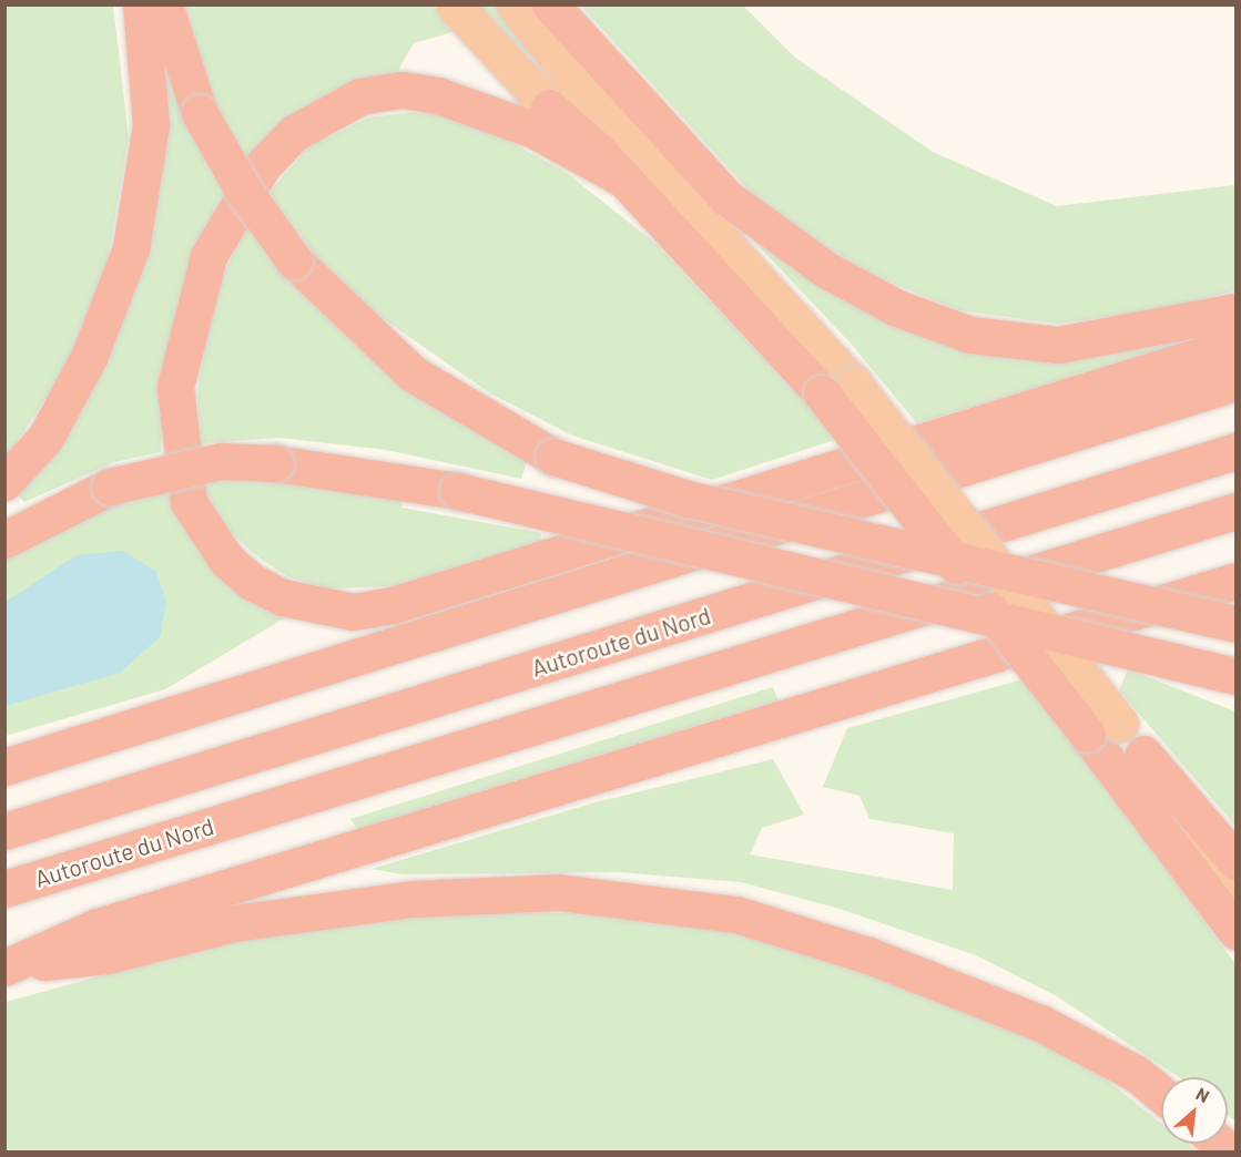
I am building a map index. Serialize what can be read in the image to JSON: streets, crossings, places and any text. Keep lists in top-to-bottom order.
{
  "streets": {
    "highway": ["Autoroute du Nord"]
  },
  "north": "top right"
}
